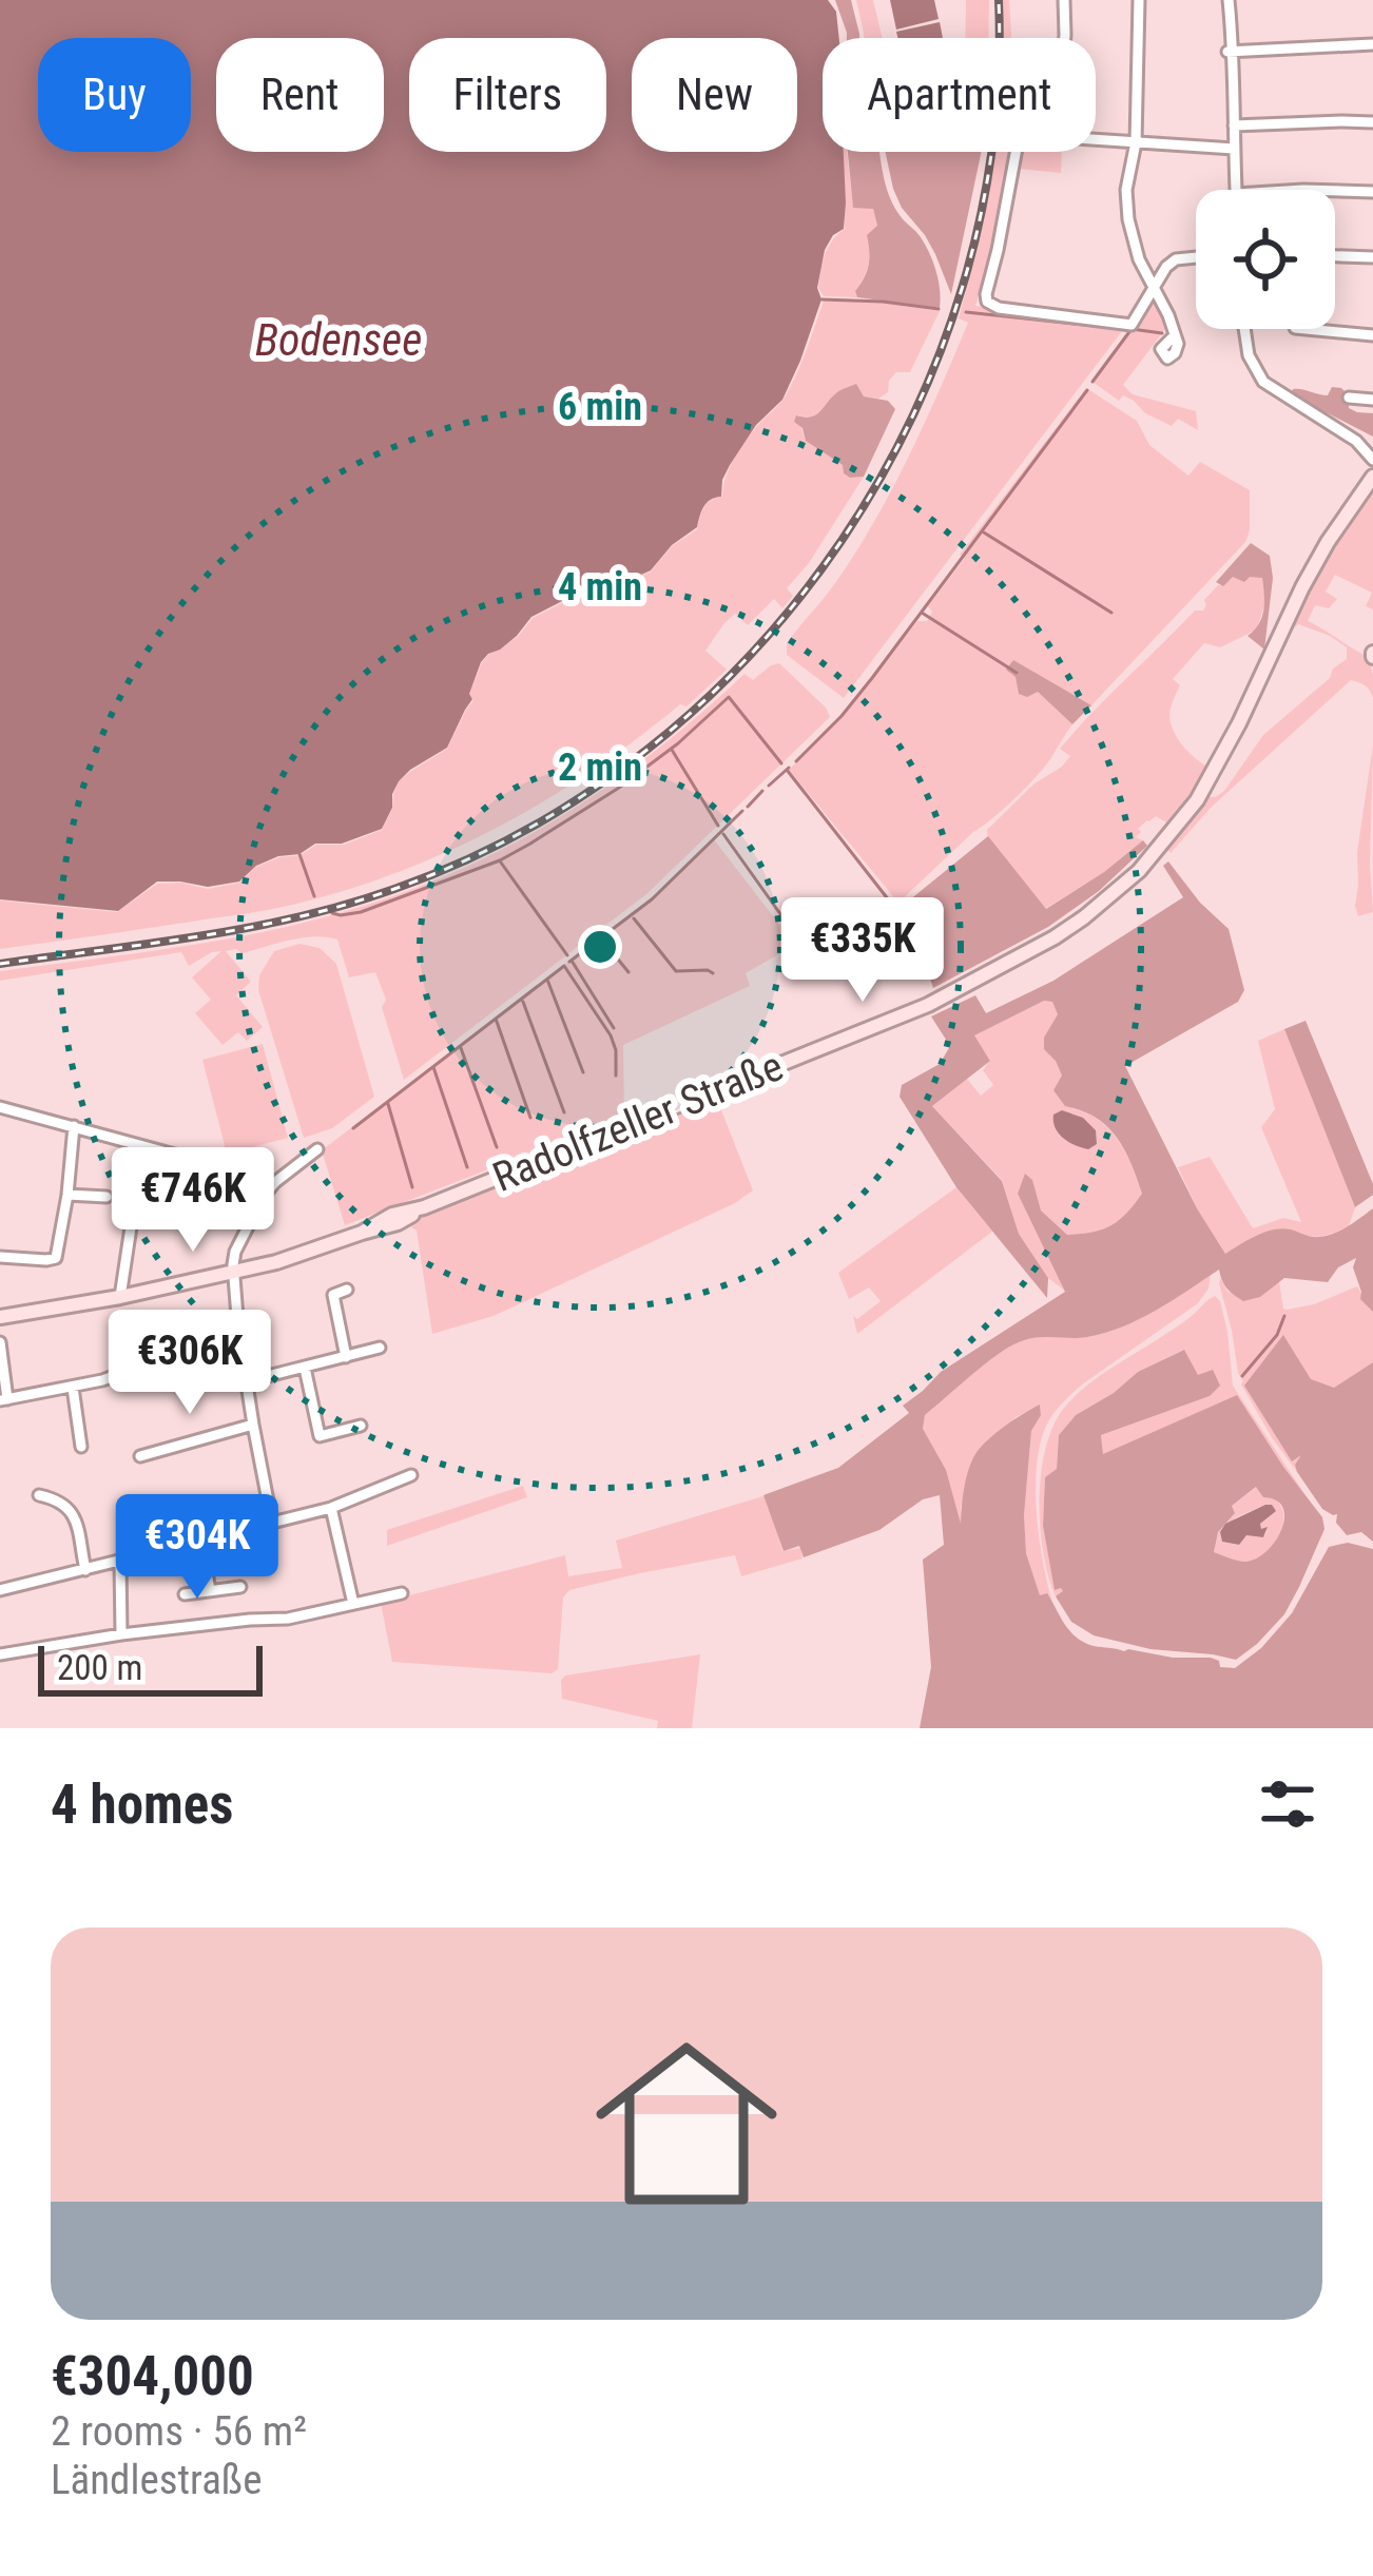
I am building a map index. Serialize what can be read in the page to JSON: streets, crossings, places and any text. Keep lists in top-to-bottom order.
{
  "streets": {
    "street": ["Radolfzeller Straße"]
  },
  "water": ["Bodensee"],
  "scale_bar": "200 m",
  "page": {
    "chip": [
      "Buy",
      "Rent",
      "Filters",
      "New",
      "Apartment"
    ],
    "price": [
      "€335K",
      "€746K",
      "€306K",
      "€304K"
    ],
    "scale": "200 m",
    "heading": "4 homes",
    "list": [
      {
        "name": "€304,000",
        "note": "2 rooms · 56 m² · Ländlestraße"
      }
    ]
  },
  "rings": ["6 min", "4 min", "2 min"]
}
